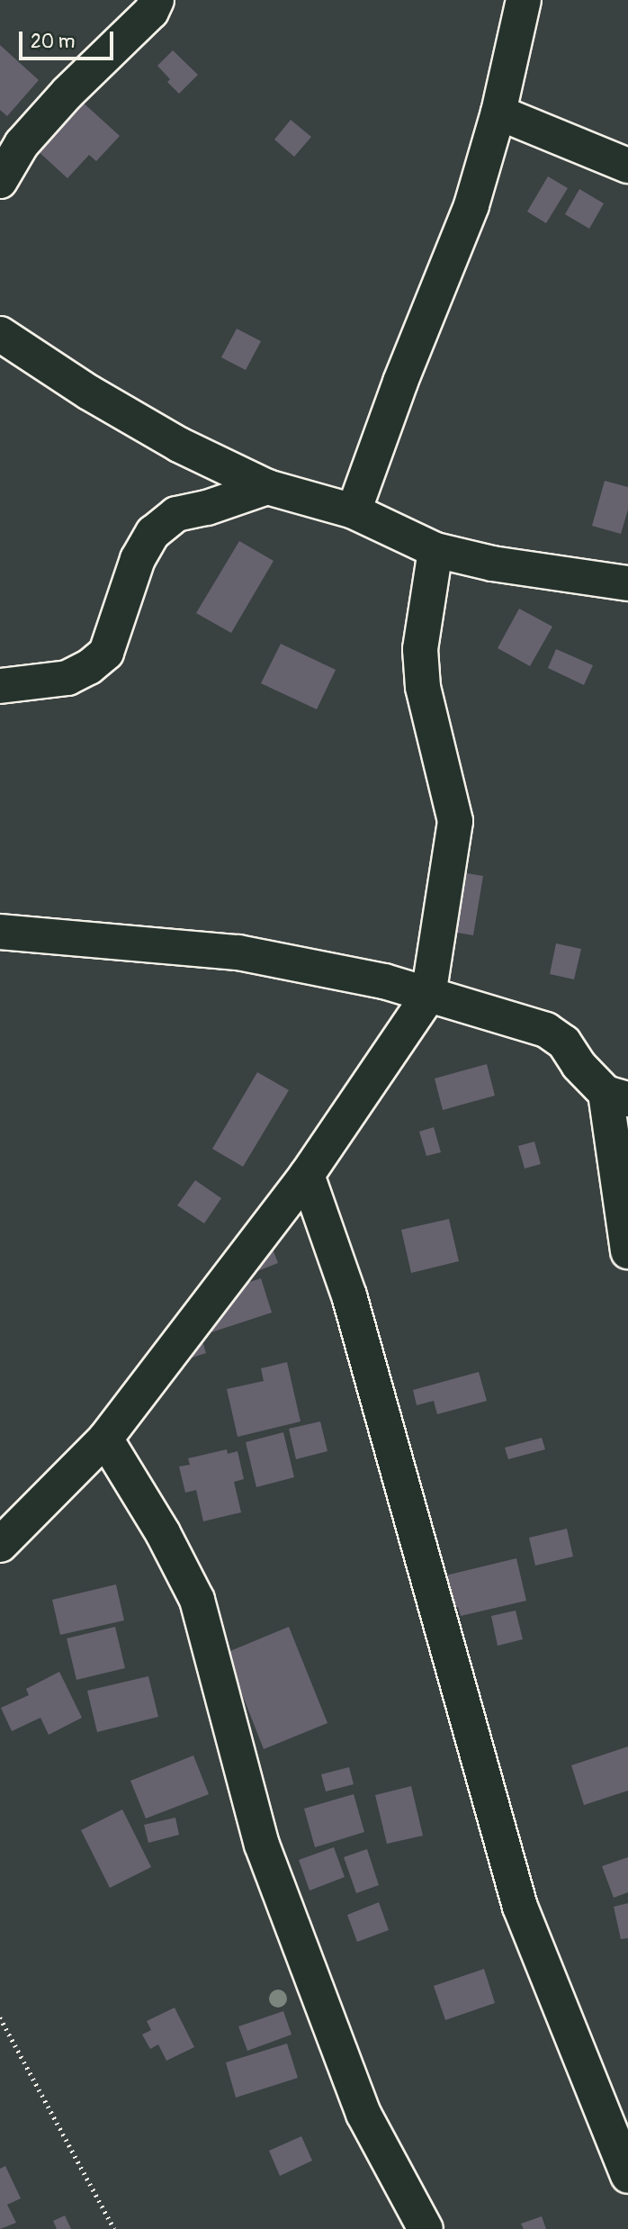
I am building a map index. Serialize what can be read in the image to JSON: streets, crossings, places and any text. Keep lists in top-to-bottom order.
{
  "scale_bar": "20 m"
}
